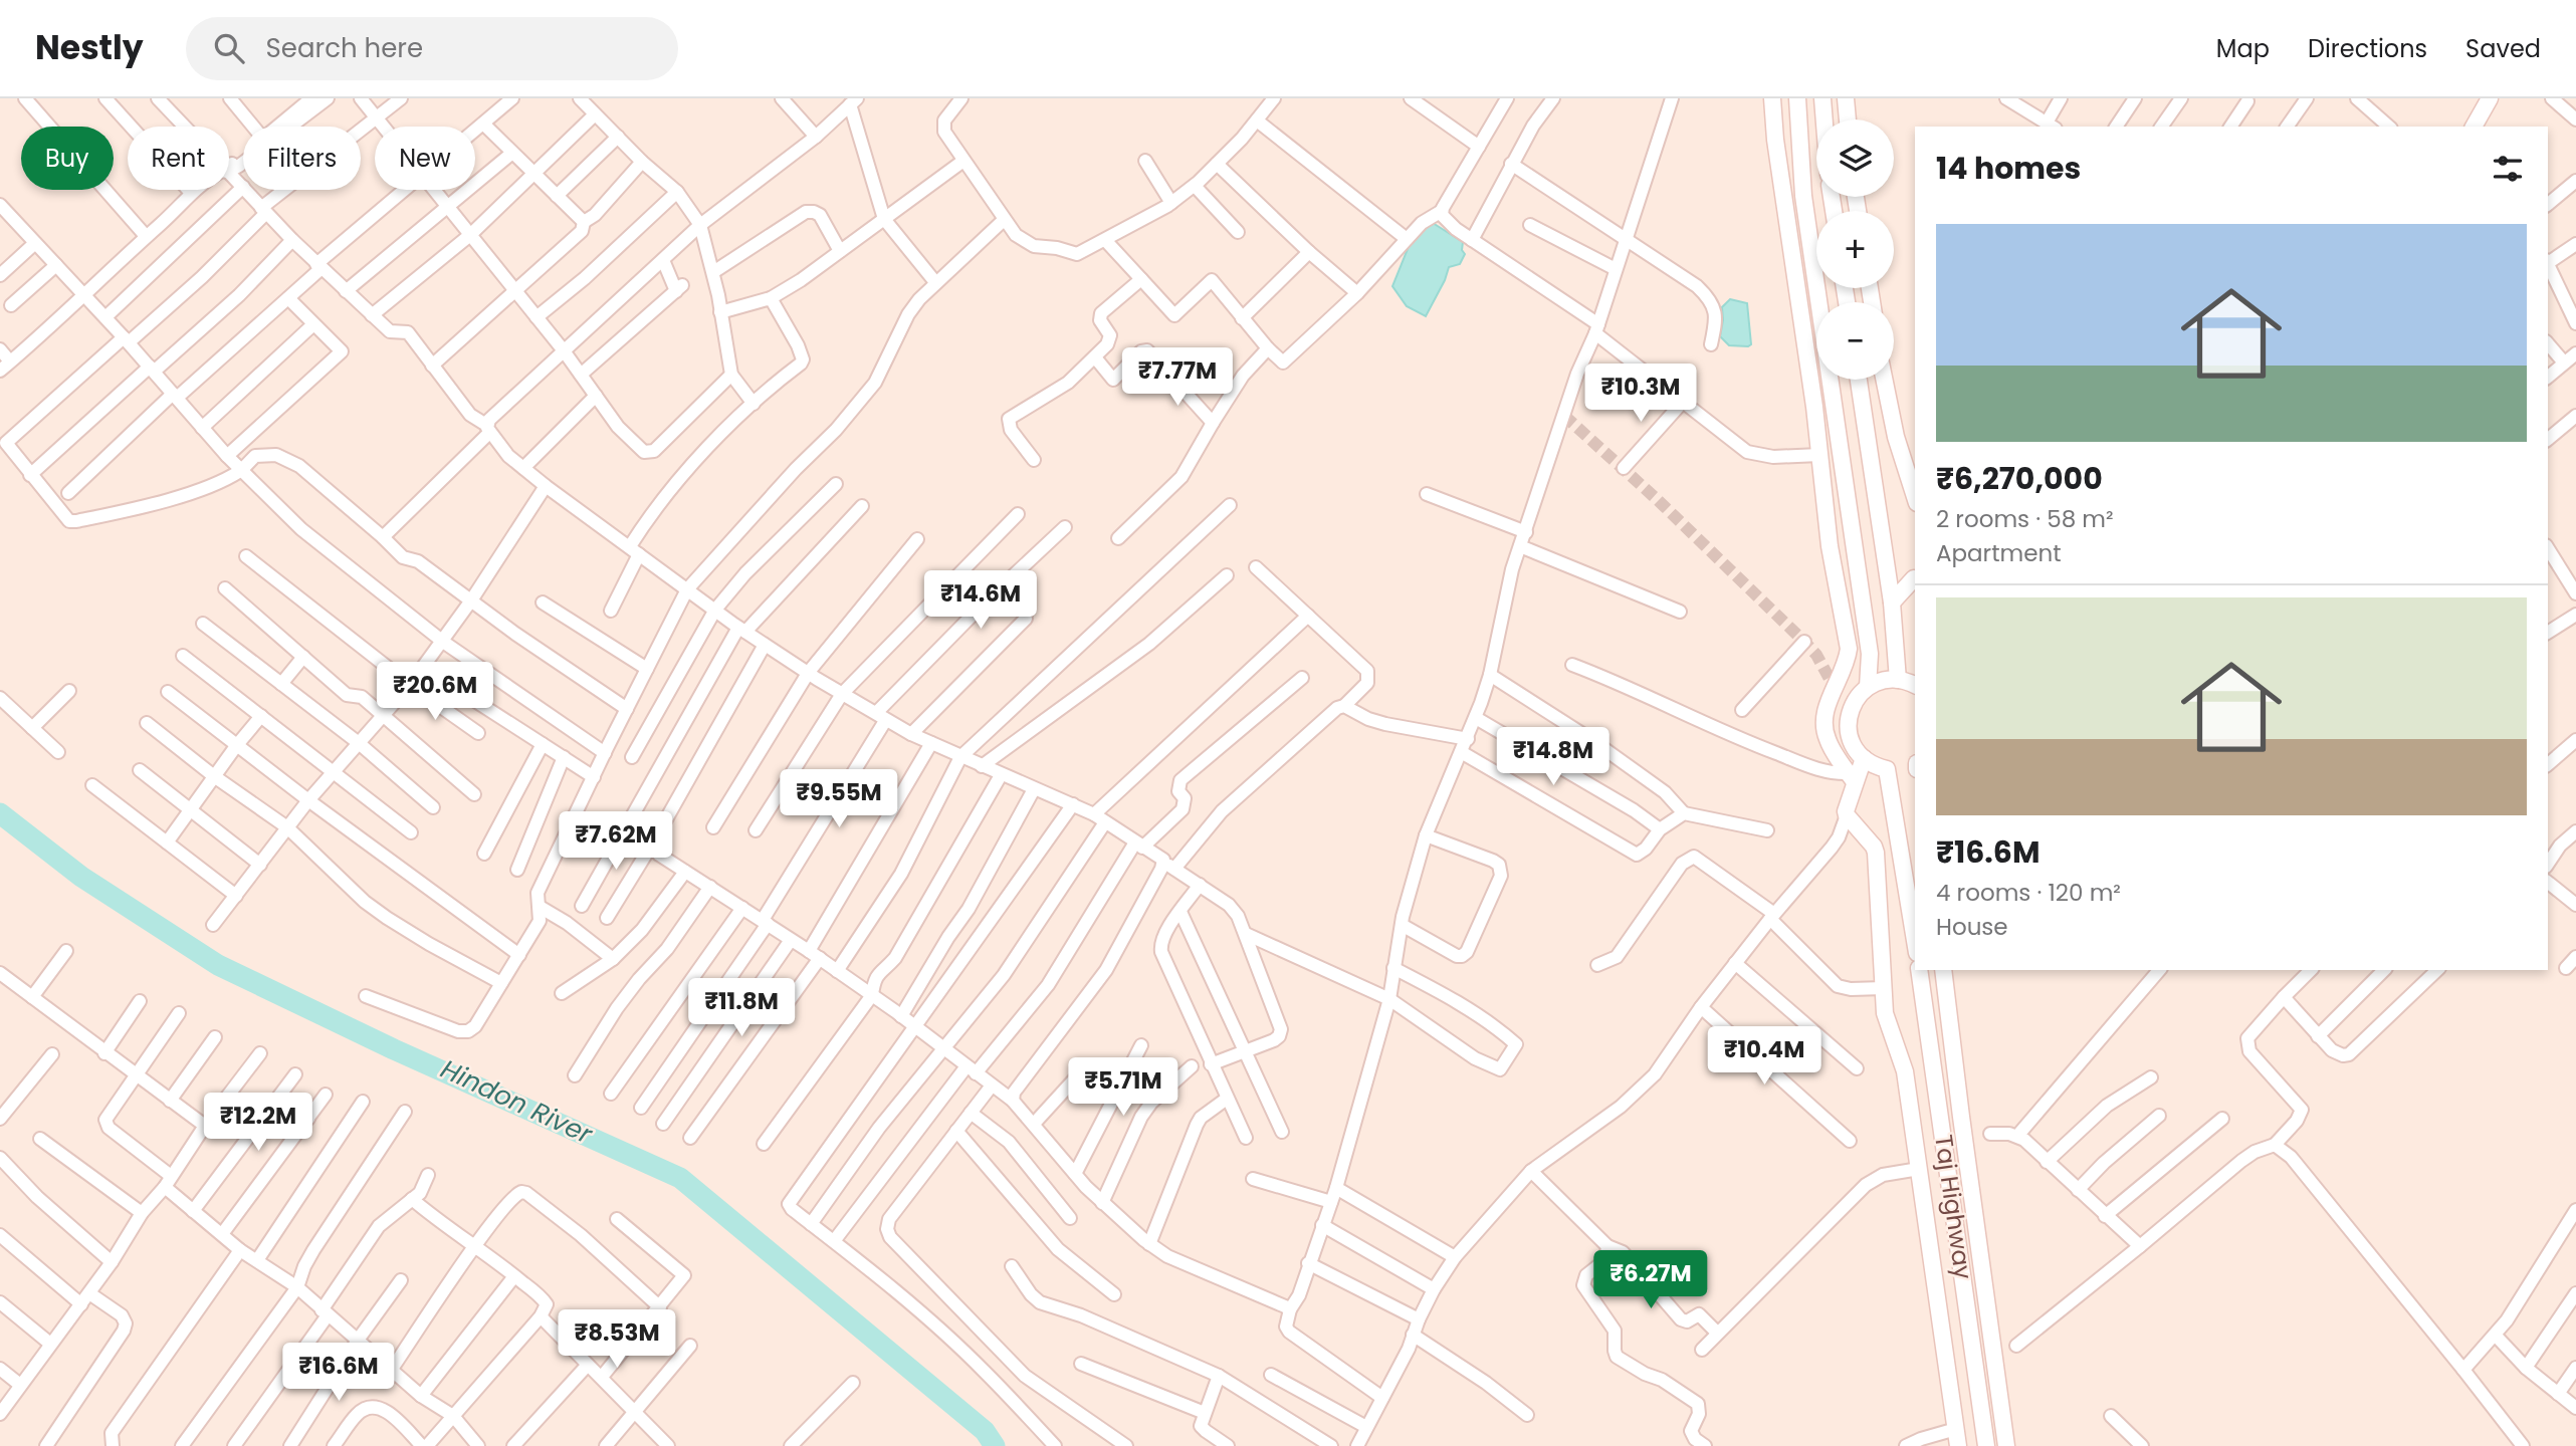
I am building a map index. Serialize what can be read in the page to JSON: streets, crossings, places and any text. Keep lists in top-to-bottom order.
{
  "streets": {
    "main road": ["Taj Highway"]
  },
  "water": ["Hindon River"],
  "page": {
    "header": "Nestly",
    "search": "Search here",
    "nav": ["Map", "Directions", "Saved"],
    "map_buttons": ["+", "−"],
    "chip": [
      "Buy",
      "Rent",
      "Filters",
      "New"
    ],
    "heading": "14 homes",
    "list": [
      {
        "name": "₹6,270,000",
        "note": "2 rooms · 58 m² · Apartment"
      },
      {
        "name": "₹16.6M",
        "note": "4 rooms · 120 m² · House"
      }
    ],
    "price": [
      "₹7.77M",
      "₹10.3M",
      "₹14.6M",
      "₹20.6M",
      "₹14.8M",
      "₹9.55M",
      "₹7.62M",
      "₹11.8M",
      "₹10.4M",
      "₹5.71M",
      "₹12.2M",
      "₹6.27M",
      "₹8.53M",
      "₹16.6M"
    ]
  }
}
